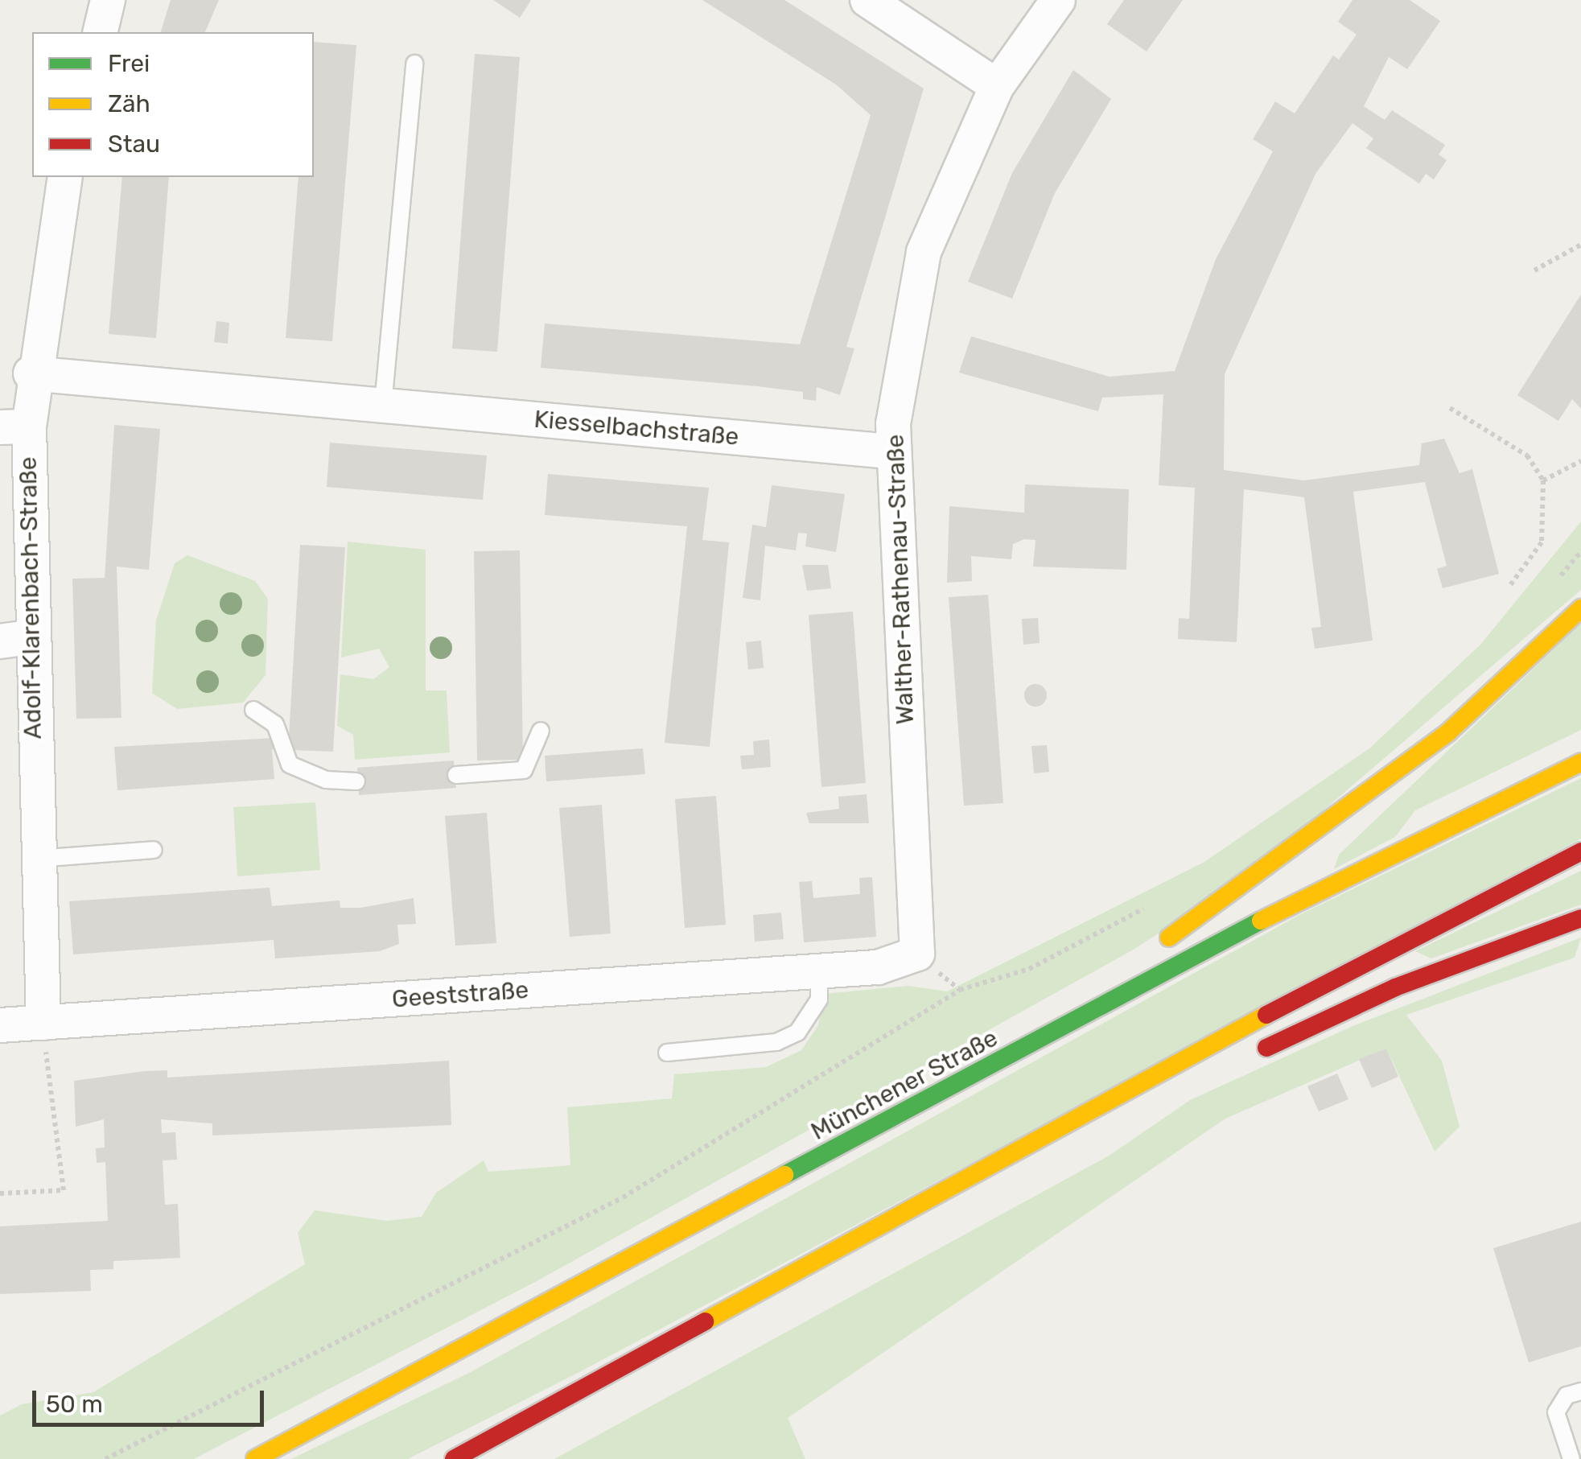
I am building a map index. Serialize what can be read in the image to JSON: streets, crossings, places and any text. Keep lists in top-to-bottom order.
{
  "streets": {
    "highway": ["Münchener Straße"],
    "street": [
      "Kiesselbachstraße",
      "Walther-Rathenau-Straße",
      "Adolf-Klarenbach-Straße",
      "Geeststraße"
    ]
  },
  "crossings": [
    ["Kiesselbachstraße", "Walther-Rathenau-Straße"],
    ["Kiesselbachstraße", "Adolf-Klarenbach-Straße"],
    ["Walther-Rathenau-Straße", "Geeststraße"],
    ["Adolf-Klarenbach-Straße", "Geeststraße"]
  ],
  "legend": ["Frei", "Zäh", "Stau"],
  "scale_bar": "50 m"
}
